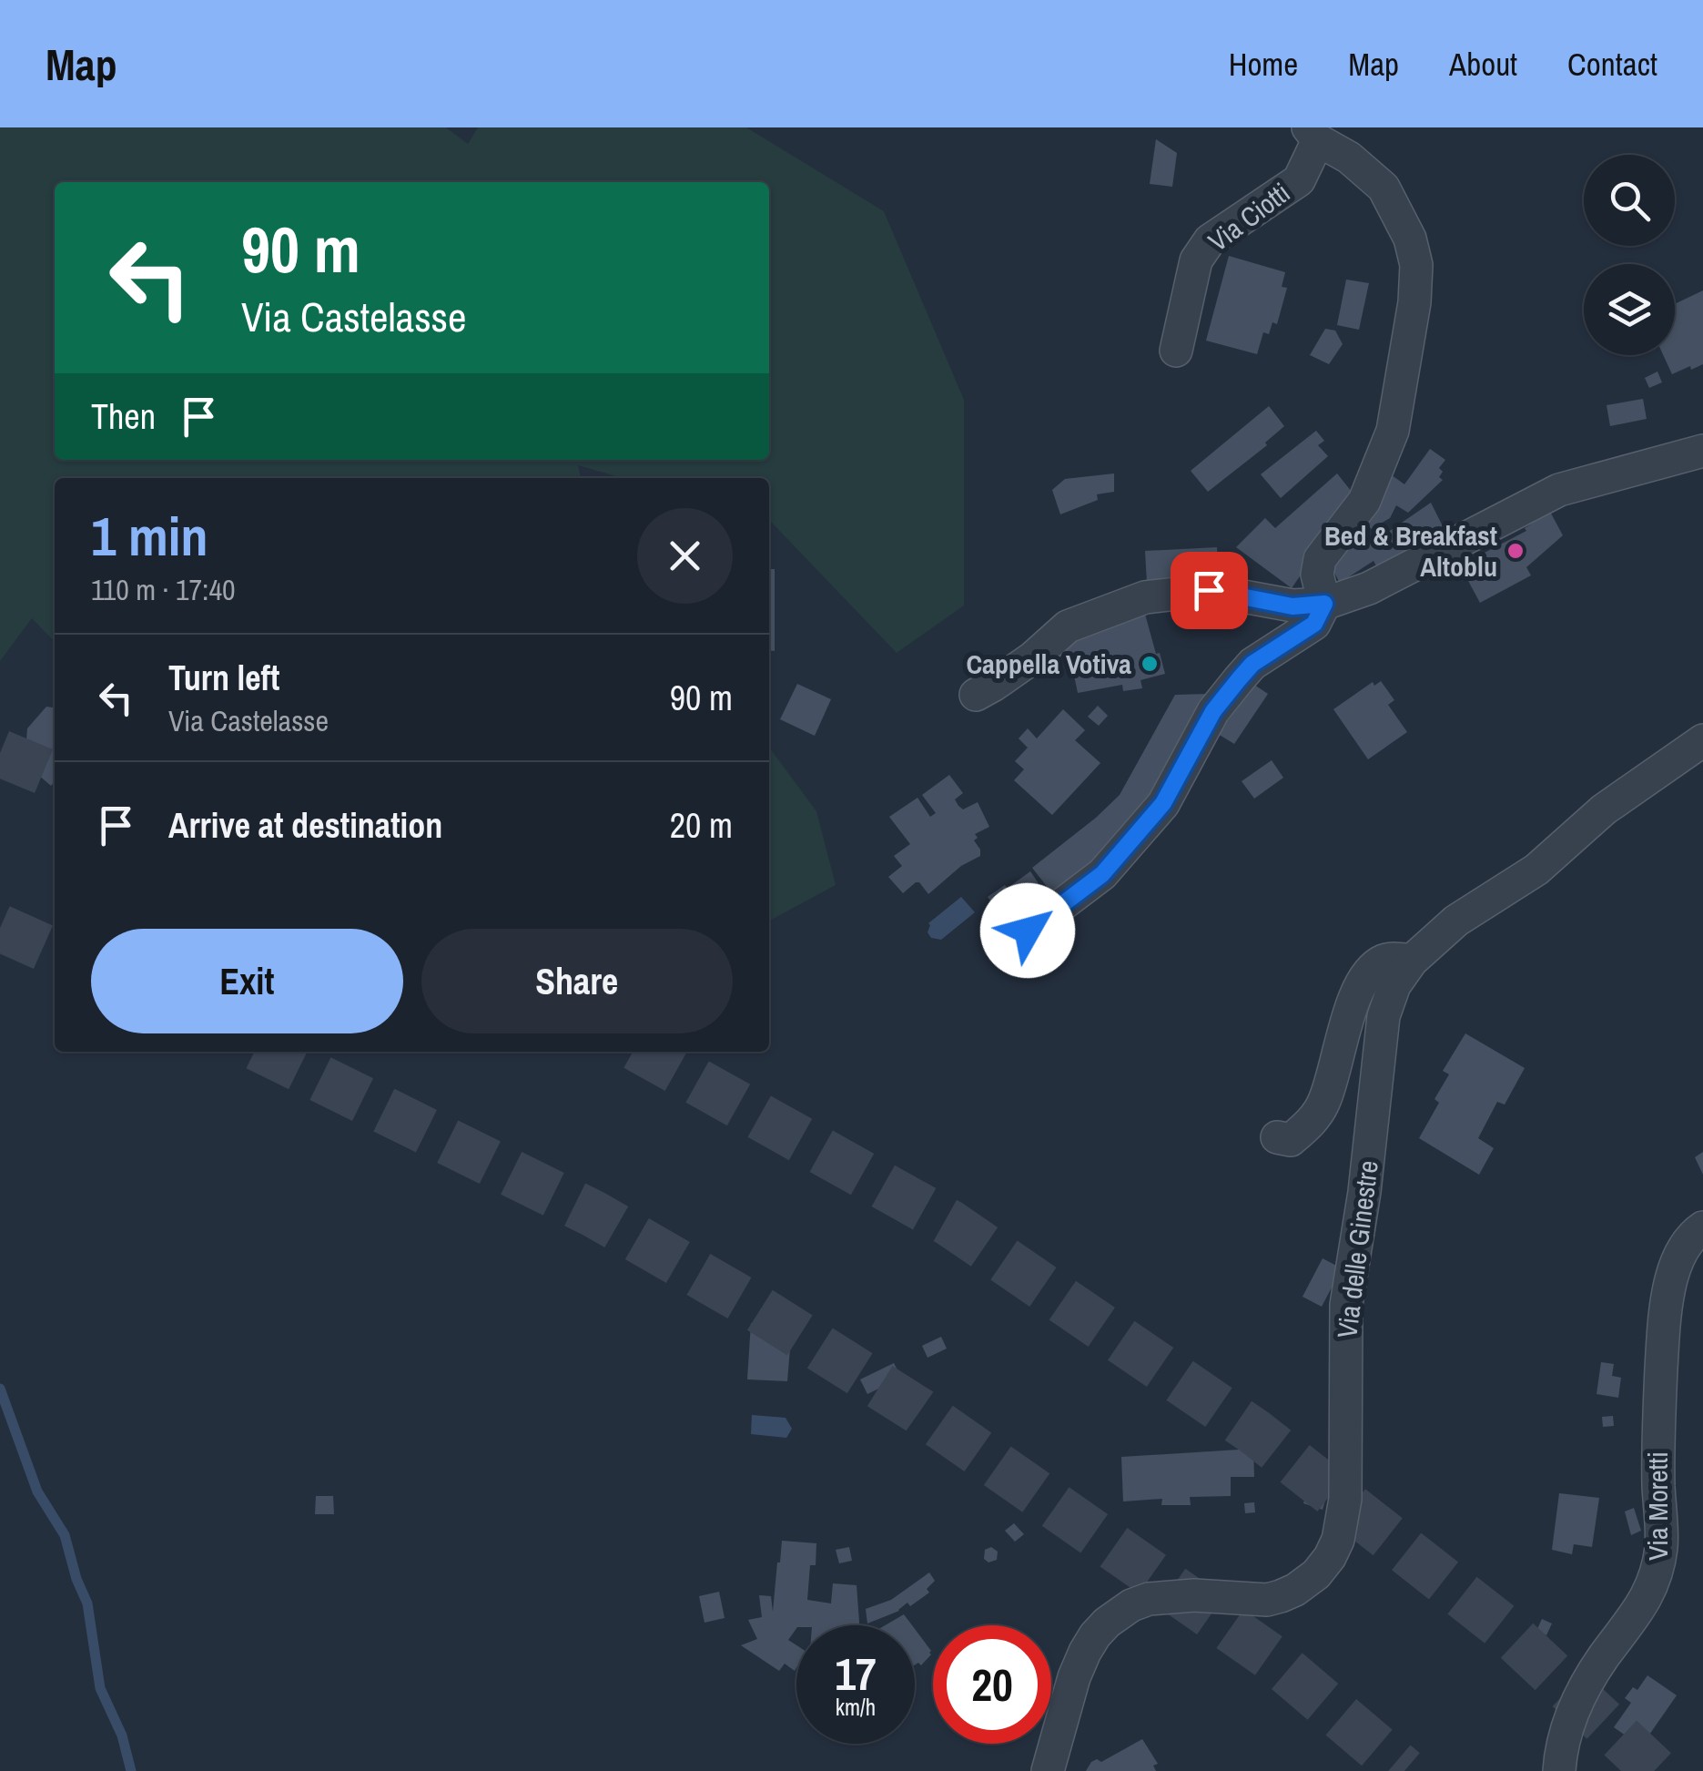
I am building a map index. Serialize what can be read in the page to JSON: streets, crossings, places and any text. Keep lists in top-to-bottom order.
{
  "streets": {
    "street": ["Via Ciotti", "Via delle Ginestre", "Via Moretti"]
  },
  "places": ["Bed & Breakfast Altoblu", "Cappella Votiva"],
  "page": {
    "header": "Map",
    "nav": [
      "Home",
      "Map",
      "About",
      "Contact"
    ],
    "turn": ["90 m", "Via Castelasse"],
    "then": "Then",
    "heading": ["1 min", "110 m · 17:40"],
    "list": [
      {
        "name": "Turn left",
        "note": "Via Castelasse",
        "value": "90 m"
      },
      {
        "name": "Arrive at destination",
        "value": "20 m"
      }
    ],
    "buttons": ["Exit", "Share"],
    "speed": "17 km/h",
    "limit": "20"
  }
}
